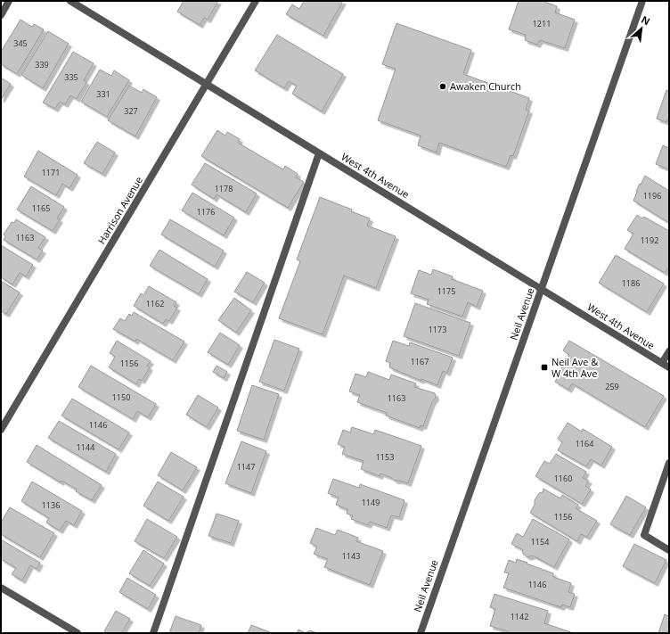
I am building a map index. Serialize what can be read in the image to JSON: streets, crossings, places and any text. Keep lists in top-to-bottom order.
{
  "streets": {
    "street": ["West 4th Avenue", "Harrison Avenue", "Neil Avenue"]
  },
  "crossings": [
    ["West 4th Avenue", "Harrison Avenue"],
    ["West 4th Avenue", "Neil Avenue"]
  ],
  "places": {
    "other": ["Awaken Church"],
    "transit": ["Neil Ave & W 4th Ave"]
  },
  "house_numbers": [
    "1211",
    "345",
    "339",
    "335",
    "331",
    "327",
    "1171",
    "1178",
    "1196",
    "1165",
    "1176",
    "1163",
    "1192",
    "1186",
    "1175",
    "1162",
    "1173",
    "1167",
    "1156",
    "259",
    "1150",
    "1163",
    "1146",
    "1164",
    "1144",
    "1153",
    "1147",
    "1160",
    "1149",
    "1136",
    "1156",
    "1154",
    "1143",
    "1146",
    "1142"
  ],
  "north": "top right"
}
